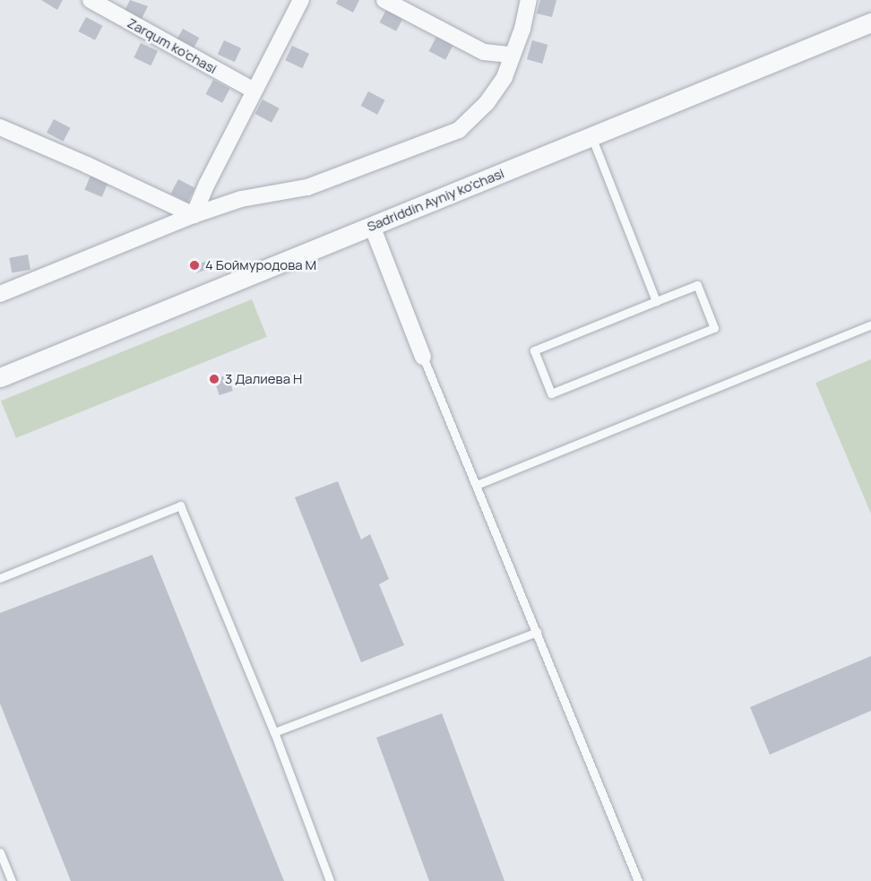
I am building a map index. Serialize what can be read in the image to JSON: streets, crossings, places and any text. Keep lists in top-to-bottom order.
{
  "streets": {
    "street": ["Zarqum ko'chasi", "Sadriddin Ayniy ko'chasi"]
  },
  "places": ["4 Боймуродова М", "3 Далиева Н"]
}
